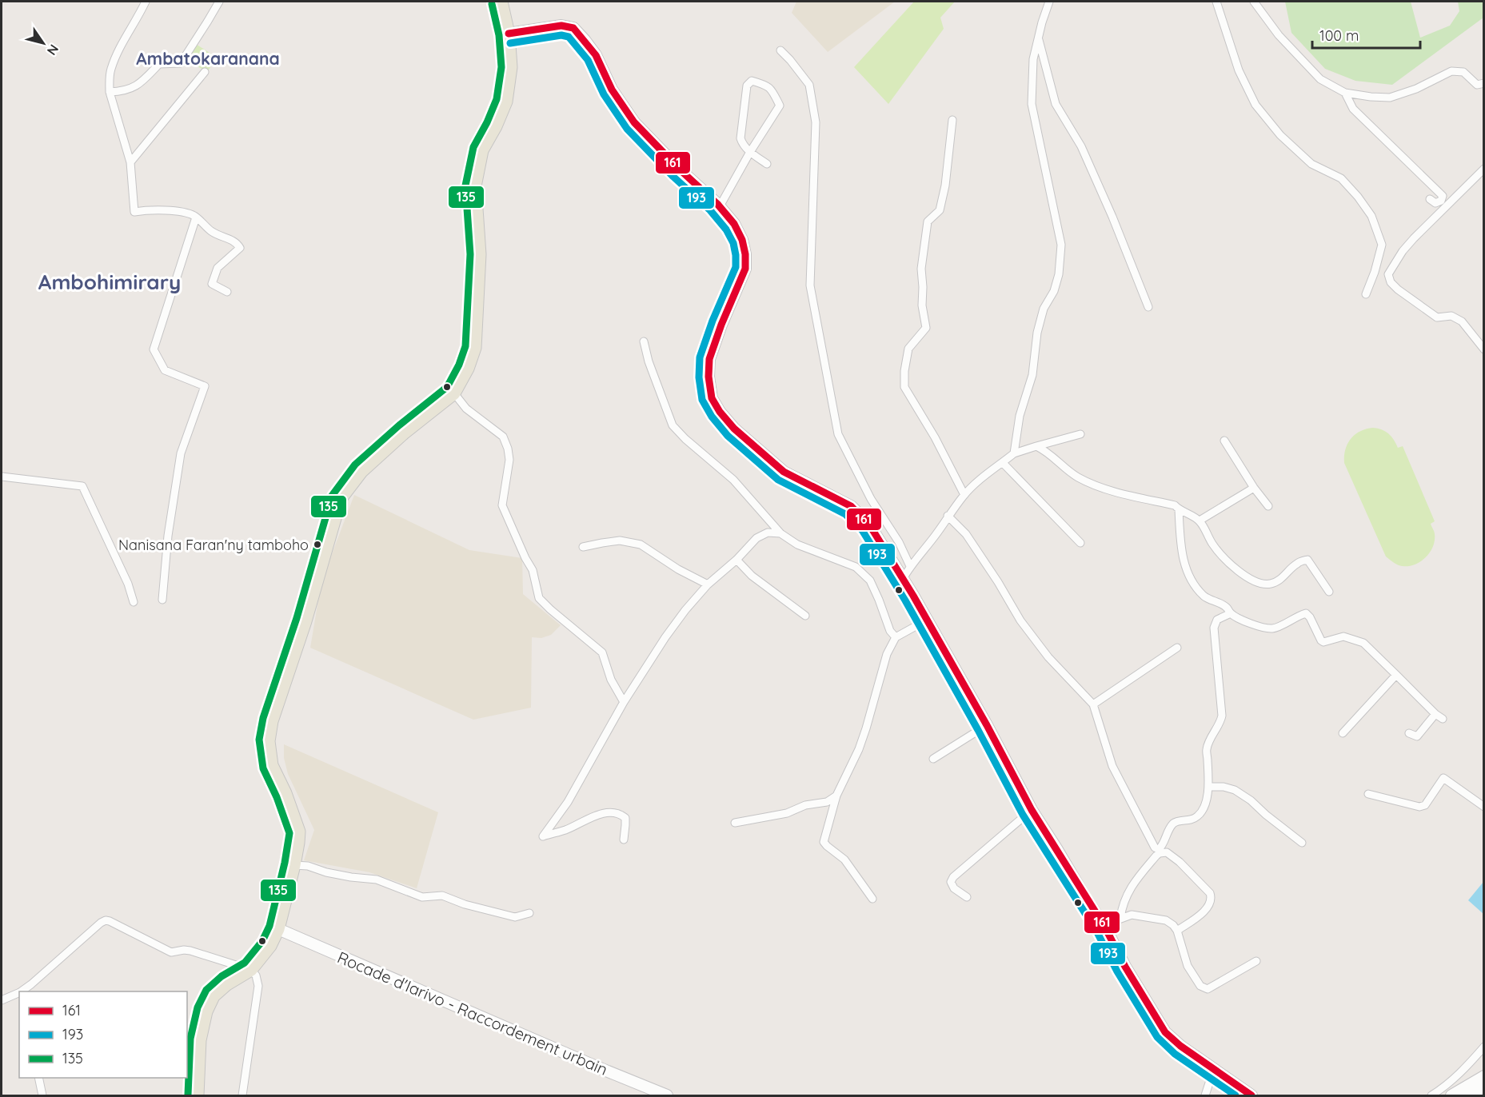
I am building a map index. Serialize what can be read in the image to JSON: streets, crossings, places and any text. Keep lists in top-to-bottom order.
{
  "streets": {
    "street": ["Rocade d'Iarivo - Raccordement urbain"]
  },
  "districts": ["Ambatokaranana", "Ambohimirary"],
  "places": ["Nanisana Faran'ny tamboho"],
  "lines": ["transit line 135", "transit line 161", "transit line 193"],
  "legend": ["161", "193", "135"],
  "scale_bar": "100 m",
  "north": "bottom right"
}
